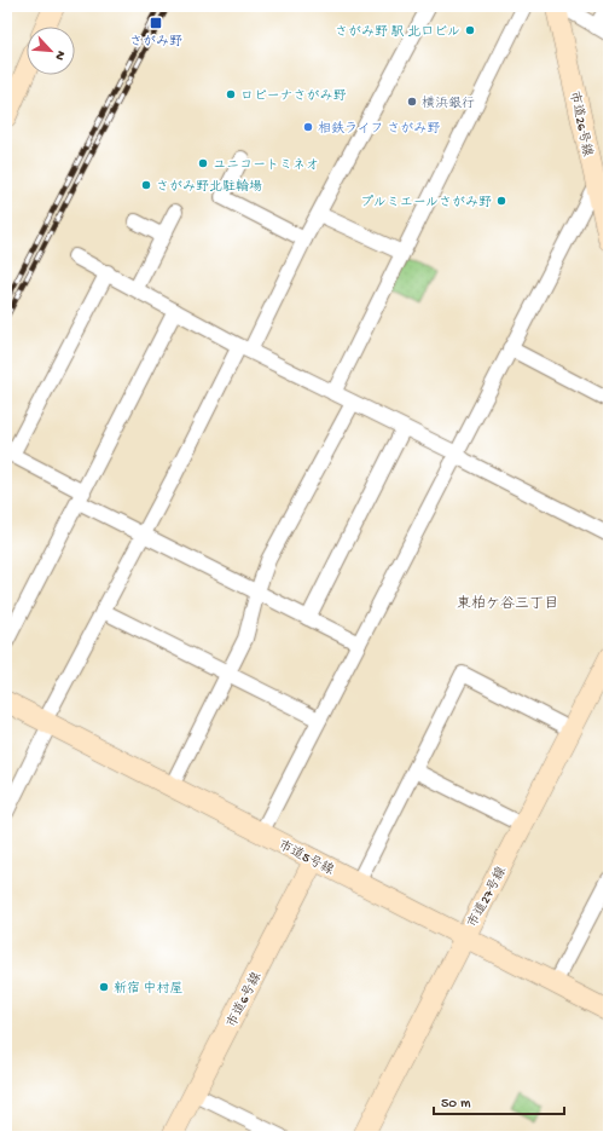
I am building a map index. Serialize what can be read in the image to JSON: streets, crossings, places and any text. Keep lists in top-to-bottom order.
{
  "streets": {
    "street": [
      "市道26号線",
      "市道5号線",
      "市道27号線",
      "市道6号線"
    ]
  },
  "crossings": [
    ["市道5号線", "市道27号線"],
    ["市道5号線", "市道6号線"]
  ],
  "districts": ["東柏ケ谷三丁目"],
  "places": {
    "transit": ["さがみ野"],
    "other": [
      "さがみ野 駅 北口ビル",
      "ロビーナさがみ野",
      "横浜銀行",
      "相鉄ライフ さがみ野",
      "ユニコートミネオ",
      "さがみ野北駐輪場",
      "プルミエールさがみ野",
      "新宿 中村屋"
    ]
  },
  "scale_bar": "50 m",
  "north": "bottom right"
}
